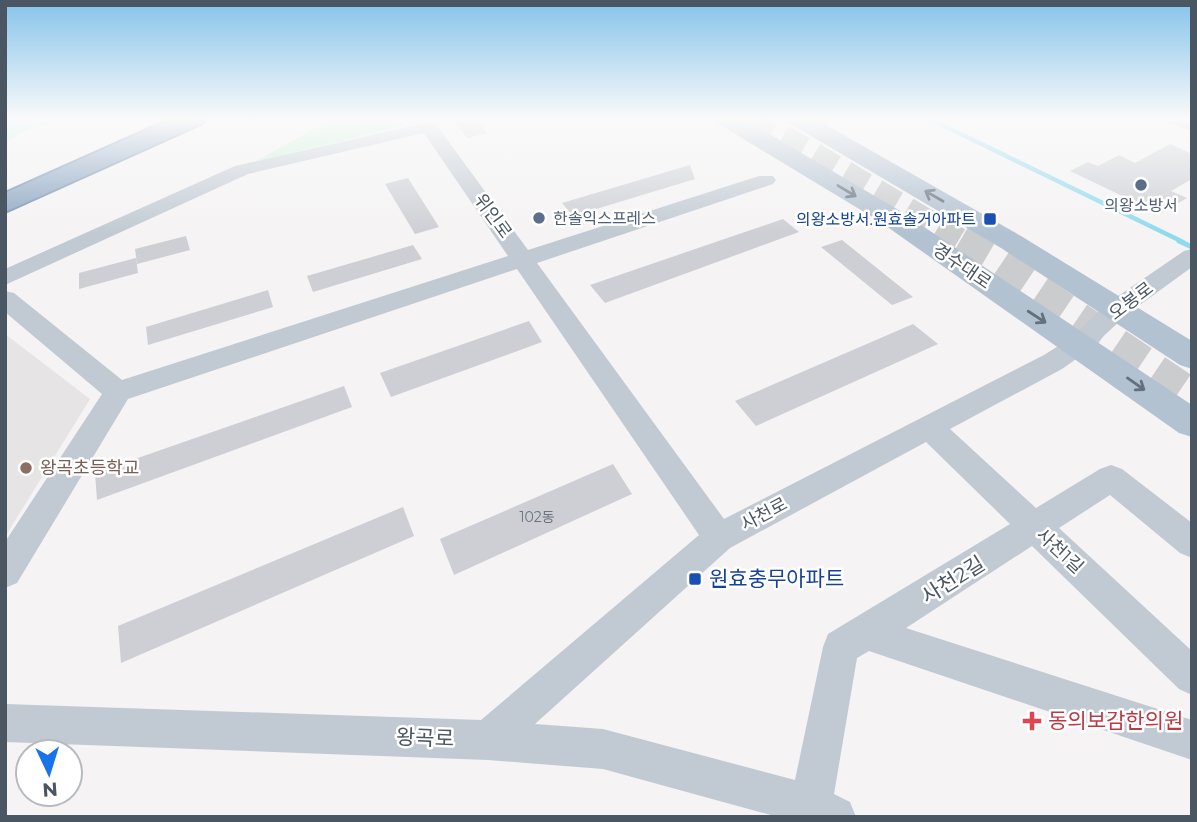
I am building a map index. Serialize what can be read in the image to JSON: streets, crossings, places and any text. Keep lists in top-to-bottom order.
{
  "streets": {
    "main road": ["경수대로"],
    "street": [
      "위인로",
      "오봉로",
      "사천로",
      "사천1길",
      "사천2길",
      "왕곡로"
    ]
  },
  "crossings": [
    ["위인로", "사천로"],
    ["경수대로", "오봉로"],
    ["경수대로", "사천로"],
    ["오봉로", "사천로"],
    ["사천로", "사천1길"],
    ["사천로", "왕곡로"],
    ["사천1길", "사천2길"],
    ["사천2길", "왕곡로"]
  ],
  "places": {
    "other": ["의왕소방서", "한솔익스프레스", "왕곡초등학교"],
    "transit": ["의왕소방서.원효솔거아파트", "원효충무아파트"],
    "health": ["동의보감한의원"]
  },
  "house_numbers": ["102동"],
  "north": "bottom"
}
